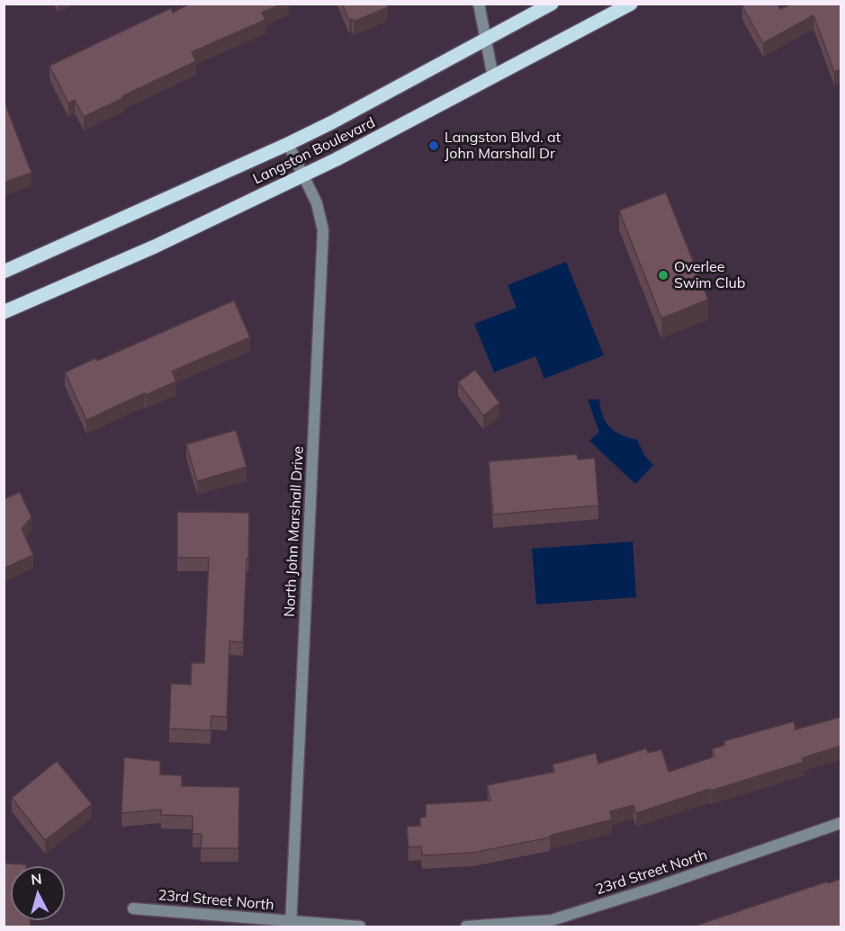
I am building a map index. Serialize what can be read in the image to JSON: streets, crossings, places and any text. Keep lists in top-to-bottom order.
{
  "streets": {
    "main road": ["Langston Boulevard"],
    "street": ["North John Marshall Drive", "23rd Street North"]
  },
  "crossings": [
    ["Langston Boulevard", "North John Marshall Drive"],
    ["North John Marshall Drive", "23rd Street North"]
  ],
  "places": ["Langston Blvd. at John Marshall Dr", "Overlee Swim Club"],
  "north": "top"
}
